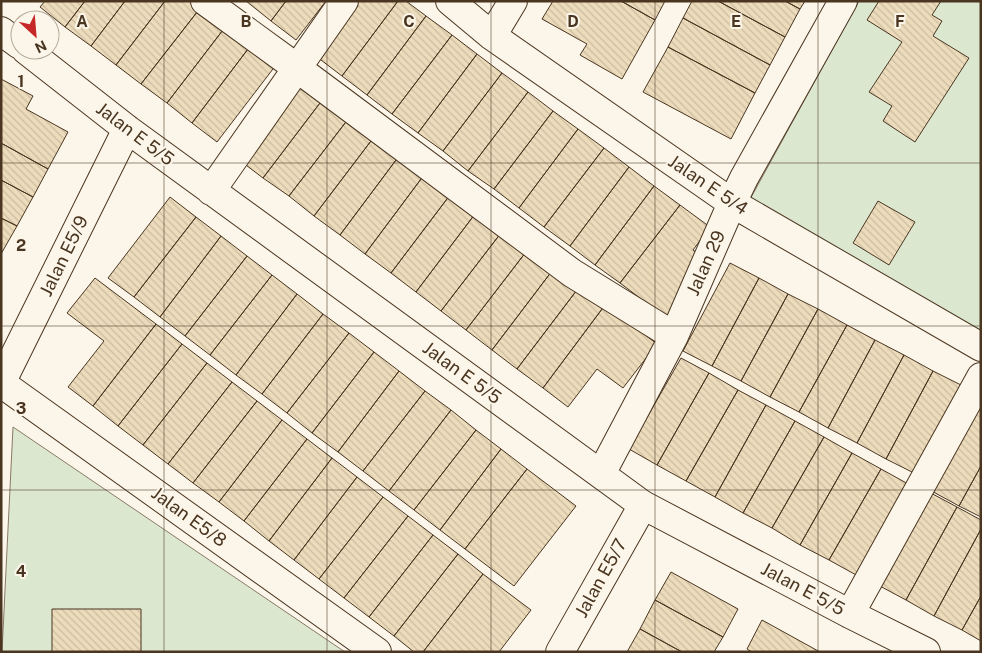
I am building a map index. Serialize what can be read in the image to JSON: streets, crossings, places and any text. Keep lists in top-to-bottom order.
{
  "streets": {
    "street": [
      "Jalan E 5/5",
      "Jalan E 5/4",
      "Jalan E5/9",
      "Jalan 29",
      "Jalan E5/8",
      "Jalan E5/7"
    ]
  },
  "crossings": [
    ["Jalan E 5/5", "Jalan E5/9"],
    ["Jalan E 5/5", "Jalan 29"],
    ["Jalan E 5/5", "Jalan E5/7"],
    ["Jalan E 5/4", "Jalan 29"],
    ["Jalan E5/9", "Jalan E5/8"]
  ],
  "north": "bottom right",
  "grid": {
    "columns": [
      "A",
      "B",
      "C",
      "D",
      "E",
      "F"
    ],
    "rows": [
      "1",
      "2",
      "3",
      "4"
    ]
  }
}
